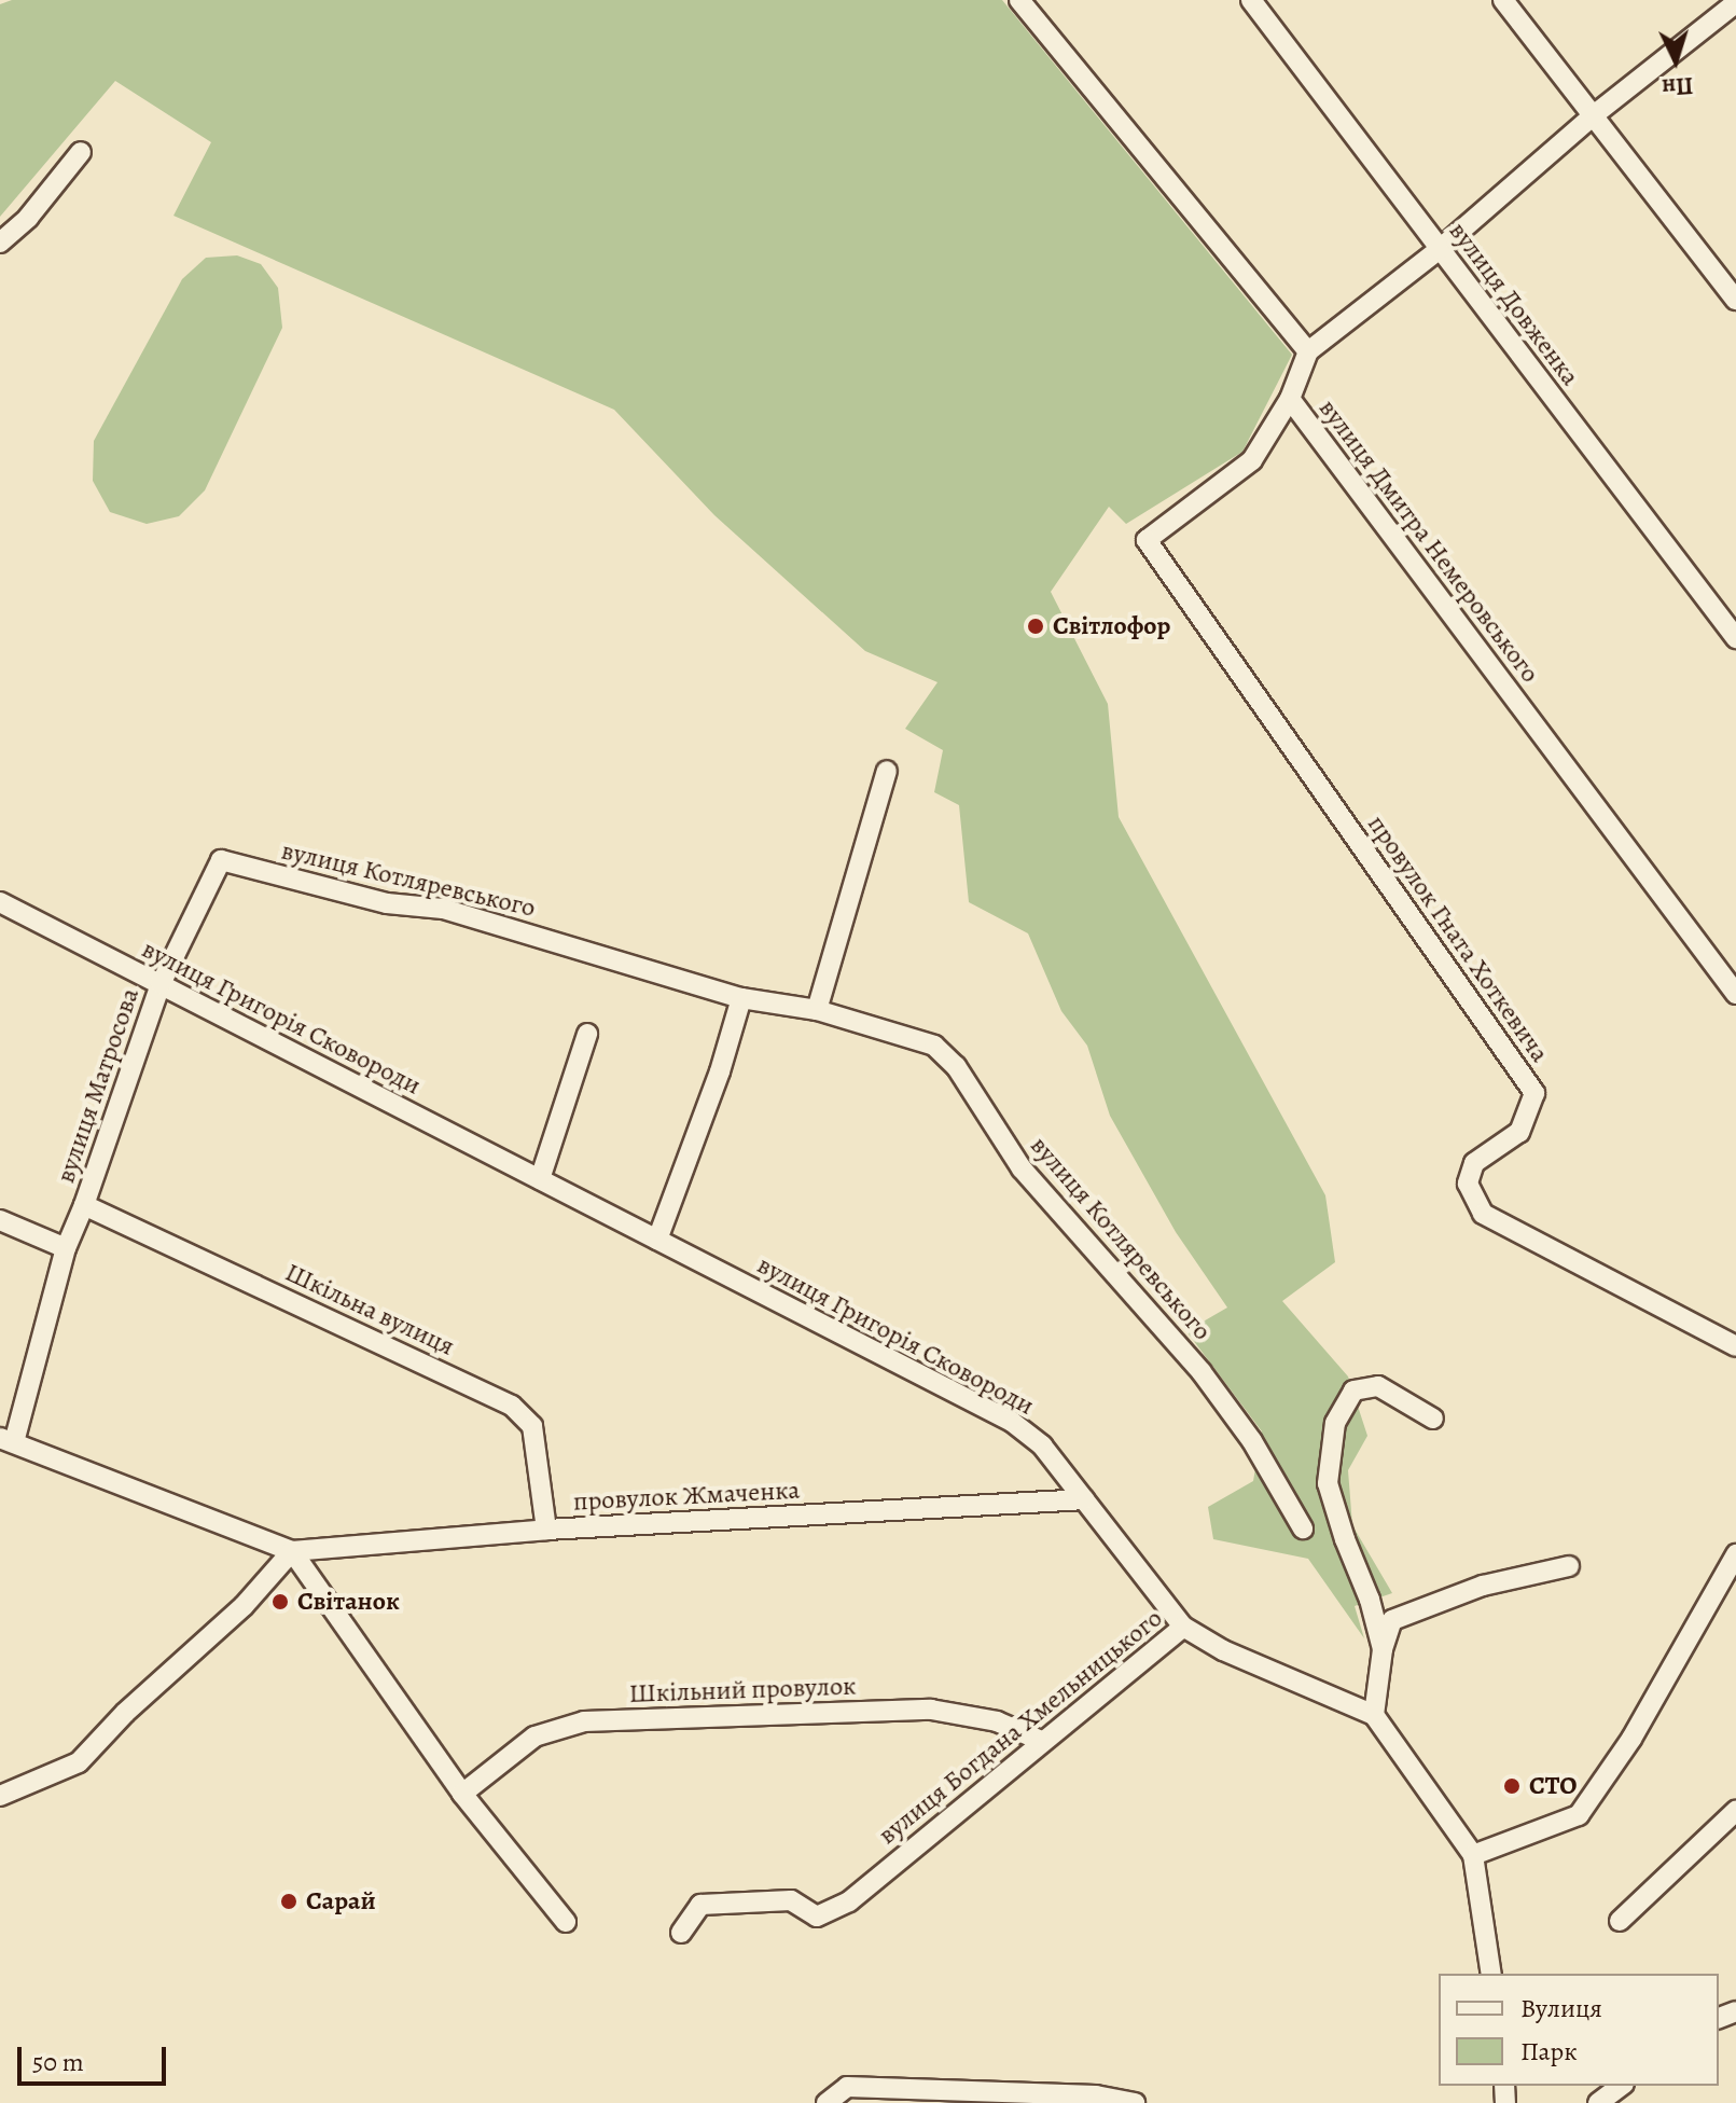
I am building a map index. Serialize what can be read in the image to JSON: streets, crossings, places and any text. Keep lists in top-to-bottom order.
{
  "streets": {
    "street": [
      "вулиця Довженка",
      "вулиця Дмитра Немеровського",
      "вулиця Котляревського",
      "провулок Гната Хоткевича",
      "вулиця Григорія Сковороди",
      "вулиця Матросова",
      "Шкільна вулиця",
      "провулок Жмаченка",
      "Шкільний провулок",
      "вулиця Богдана Хмельницького"
    ]
  },
  "crossings": [
    ["вулиця Дмитра Немеровського", "провулок Гната Хоткевича"],
    ["вулиця Котляревського", "вулиця Григорія Сковороди"],
    ["вулиця Котляревського", "вулиця Матросова"],
    ["вулиця Григорія Сковороди", "вулиця Матросова"],
    ["вулиця Григорія Сковороди", "провулок Жмаченка"],
    ["вулиця Григорія Сковороди", "вулиця Богдана Хмельницького"],
    ["вулиця Матросова", "Шкільна вулиця"],
    ["Шкільна вулиця", "провулок Жмаченка"],
    ["Шкільний провулок", "вулиця Богдана Хмельницького"]
  ],
  "places": [
    "Світлофор",
    "Світанок",
    "СТО",
    "Сарай"
  ],
  "legend": ["Вулиця", "Парк"],
  "scale_bar": "50 m",
  "north": "bottom"
}
